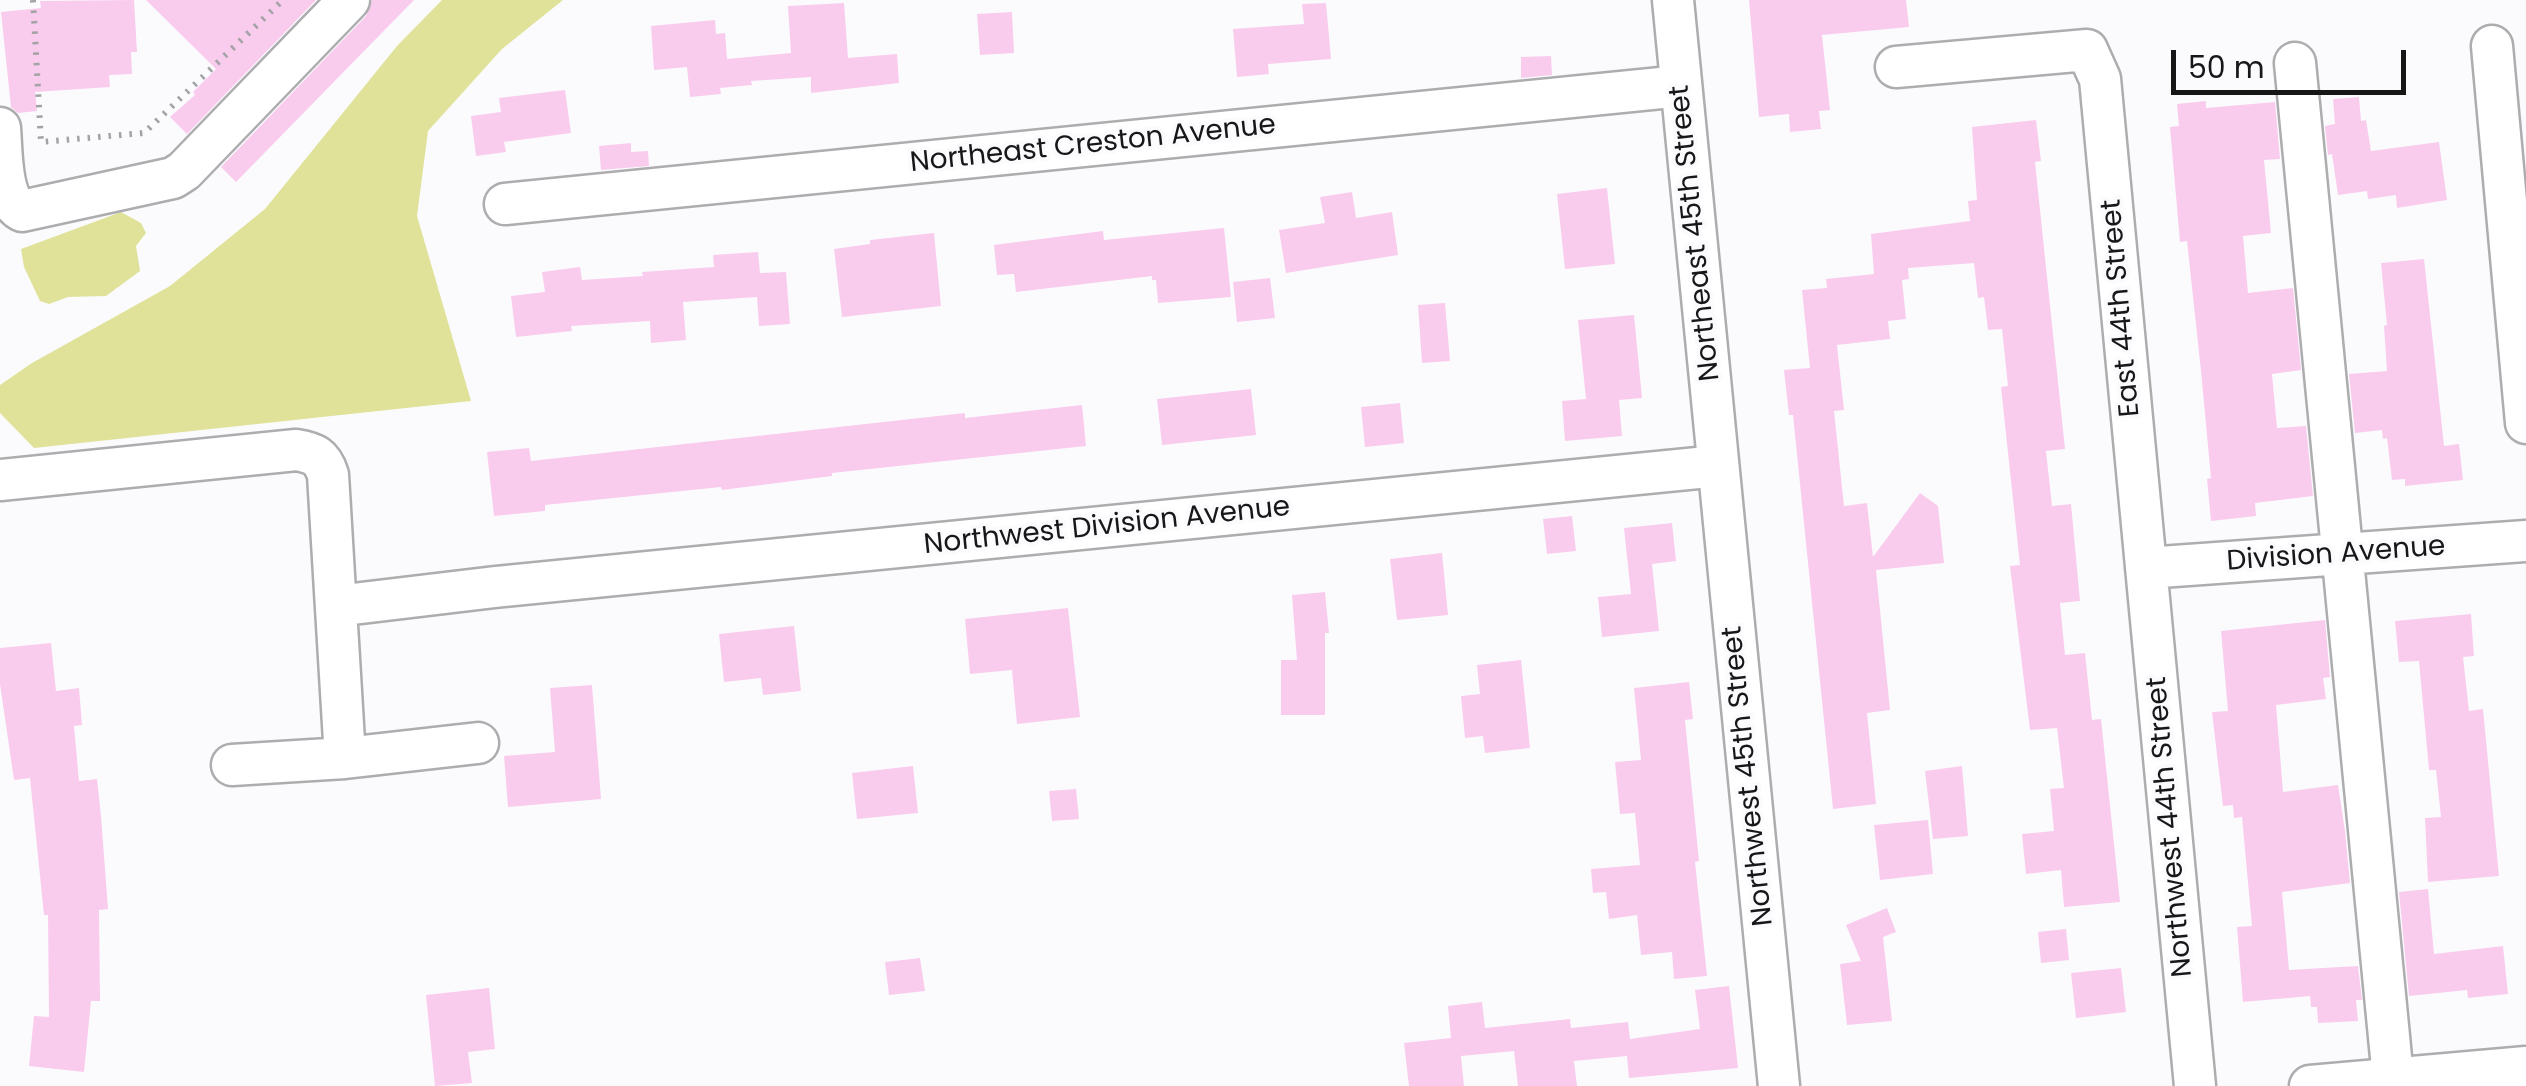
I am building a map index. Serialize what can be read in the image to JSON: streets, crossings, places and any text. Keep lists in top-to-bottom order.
{
  "streets": {
    "street": [
      "Northeast Creston Avenue",
      "Northeast 45th Street",
      "East 44th Street",
      "Northwest Division Avenue",
      "Division Avenue",
      "Northwest 45th Street",
      "Northwest 44th Street"
    ]
  },
  "crossings": [
    ["Northeast Creston Avenue", "Northeast 45th Street"],
    ["Northeast 45th Street", "Northwest Division Avenue"],
    ["Northeast 45th Street", "Northwest 45th Street"],
    ["East 44th Street", "Division Avenue"],
    ["East 44th Street", "Northwest 44th Street"],
    ["Northwest Division Avenue", "Northwest 45th Street"],
    ["Division Avenue", "Northwest 44th Street"]
  ],
  "scale_bar": "50 m"
}
